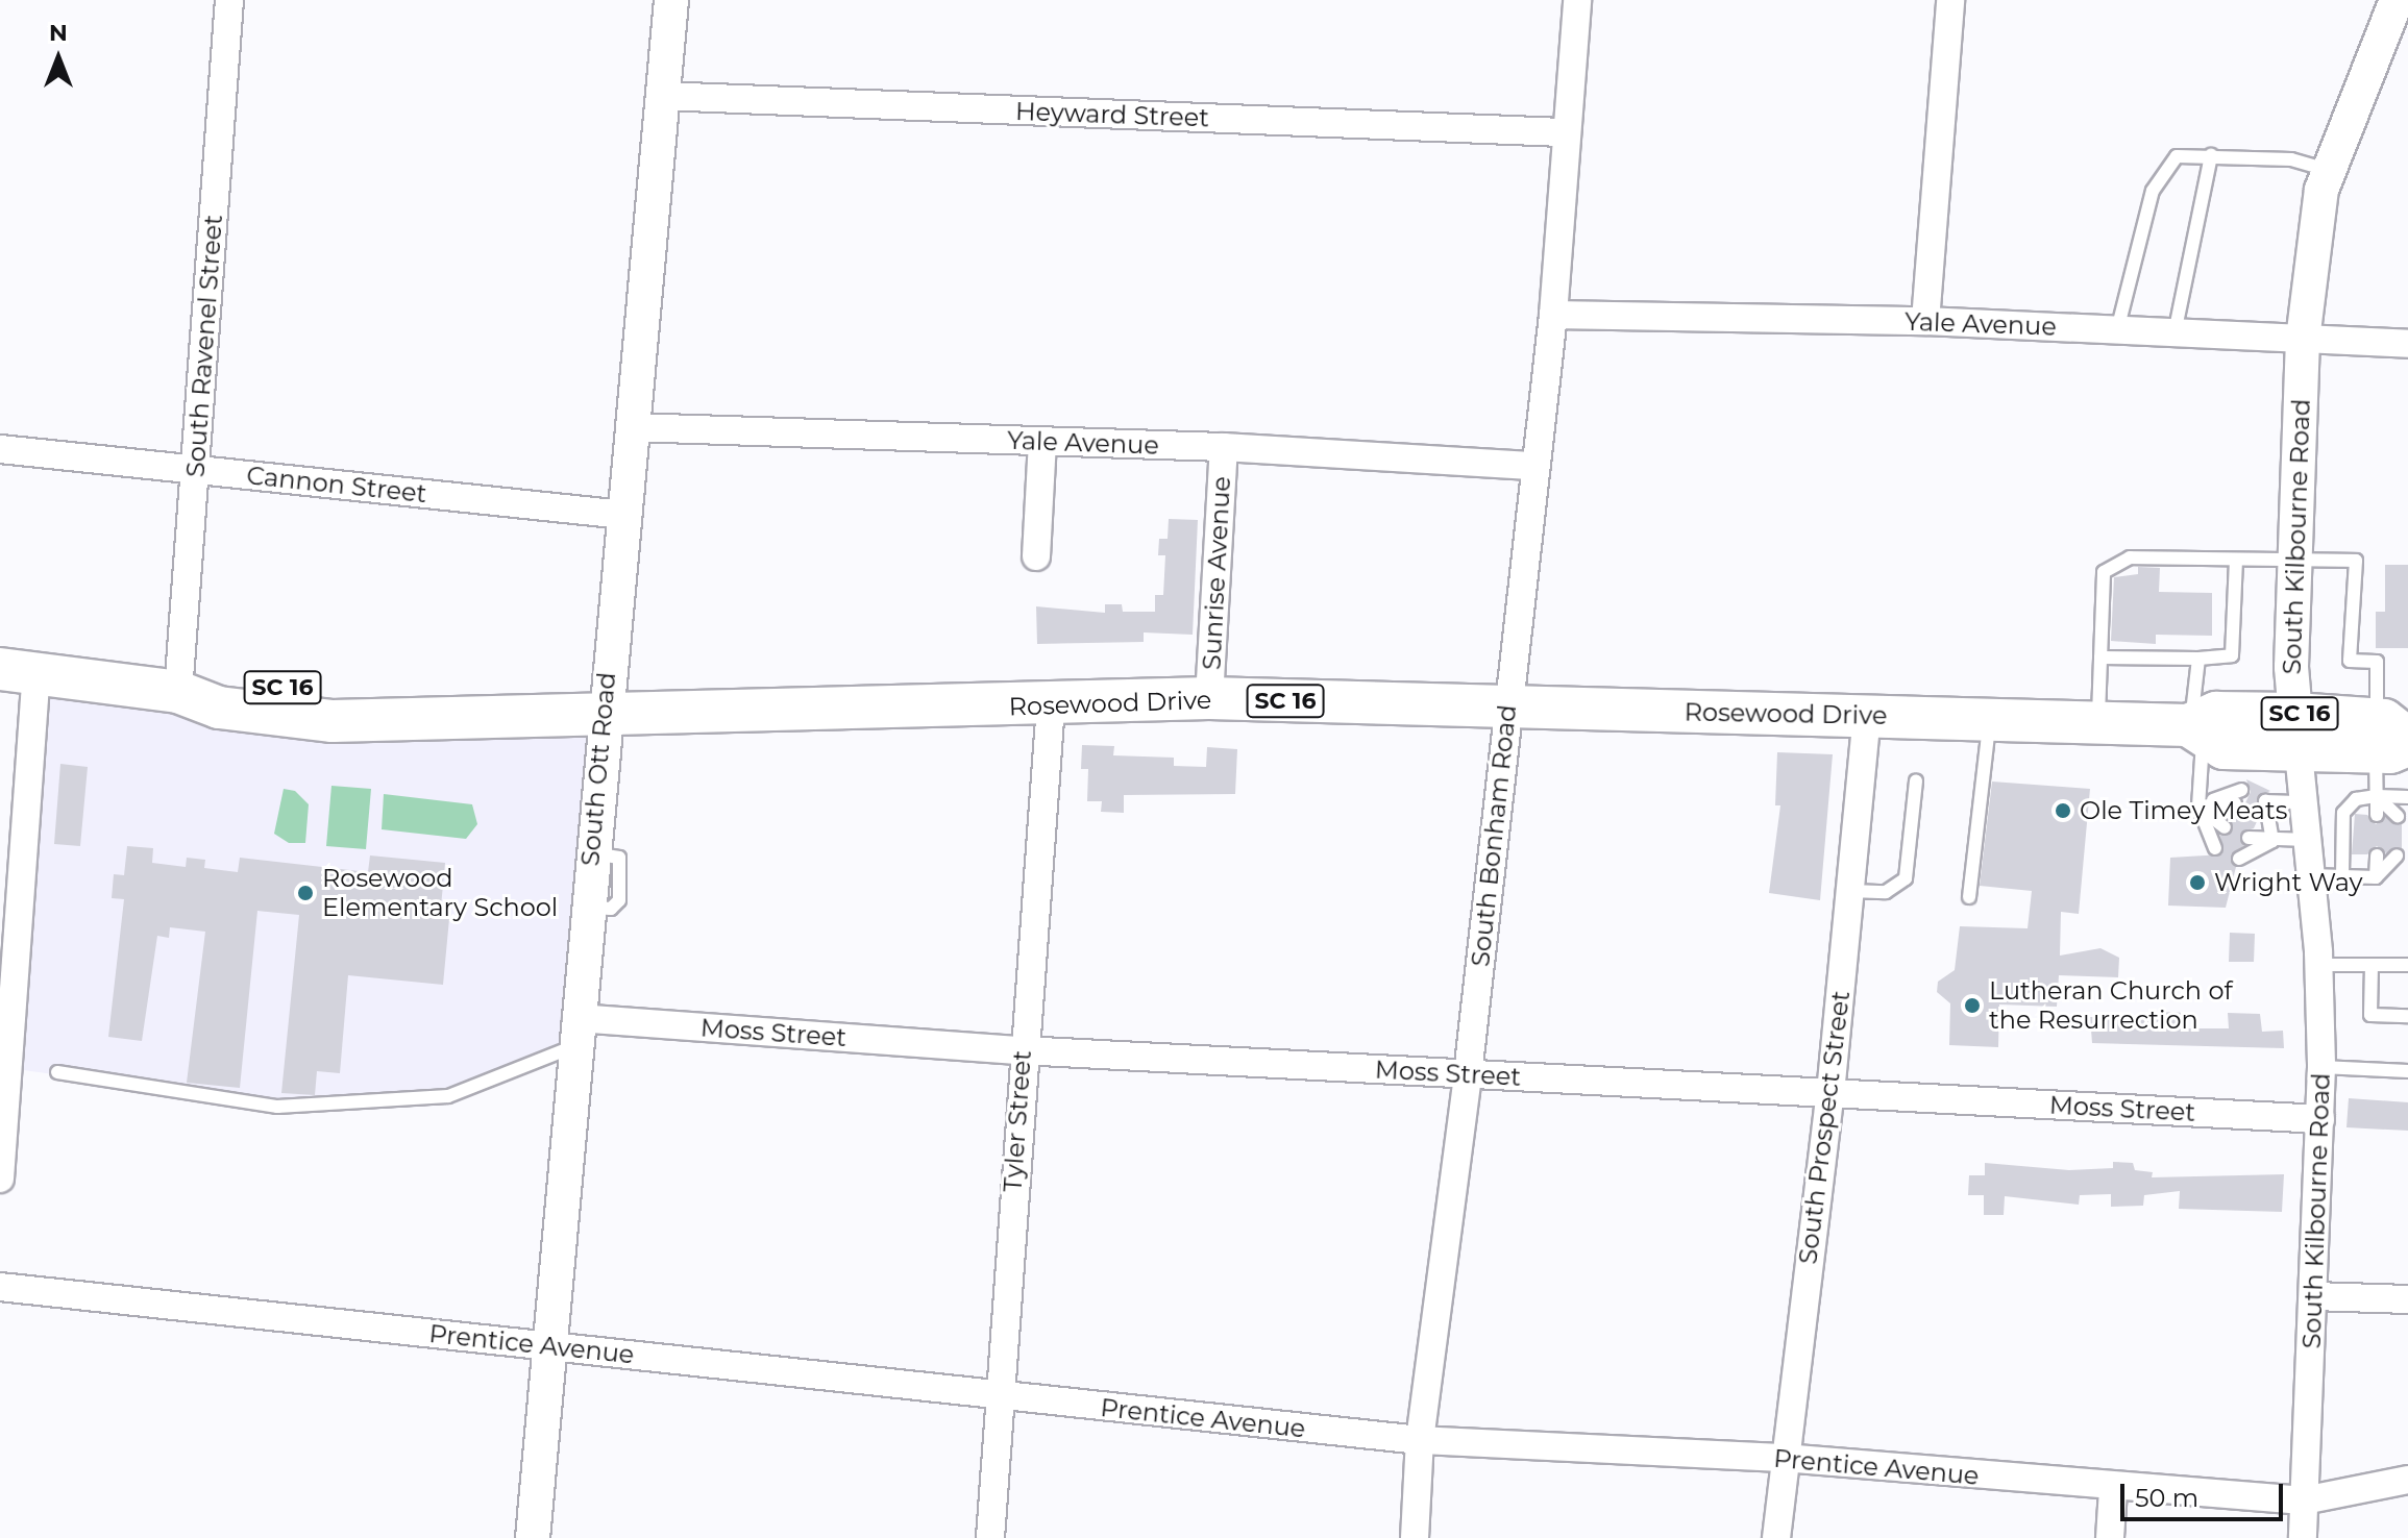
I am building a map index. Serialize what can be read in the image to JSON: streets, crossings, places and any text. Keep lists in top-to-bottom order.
{
  "streets": {
    "main road": ["SC 16", "Rosewood Drive"],
    "street": [
      "Heyward Street",
      "Yale Avenue",
      "South Ravenel Street",
      "Cannon Street",
      "South Kilbourne Road",
      "Sunrise Avenue",
      "South Ott Road",
      "South Bonham Road",
      "Moss Street",
      "Tyler Street",
      "South Prospect Street",
      "Prentice Avenue"
    ]
  },
  "crossings": [
    ["Heyward Street", "South Ott Road"],
    ["Heyward Street", "South Bonham Road"],
    ["Yale Avenue", "South Kilbourne Road"],
    ["Yale Avenue", "Sunrise Avenue"],
    ["Yale Avenue", "South Ott Road"],
    ["Yale Avenue", "South Bonham Road"],
    ["South Ravenel Street", "Cannon Street"],
    ["South Ravenel Street", "Rosewood Drive"],
    ["Cannon Street", "South Ott Road"],
    ["South Kilbourne Road", "Rosewood Drive"],
    ["South Kilbourne Road", "Moss Street"],
    ["South Kilbourne Road", "Prentice Avenue"],
    ["Sunrise Avenue", "Rosewood Drive"],
    ["Rosewood Drive", "South Ott Road"],
    ["Rosewood Drive", "South Bonham Road"],
    ["Rosewood Drive", "Tyler Street"],
    ["Rosewood Drive", "South Prospect Street"],
    ["South Ott Road", "Moss Street"],
    ["South Ott Road", "Prentice Avenue"],
    ["South Bonham Road", "Moss Street"],
    ["South Bonham Road", "Prentice Avenue"],
    ["Moss Street", "Tyler Street"],
    ["Moss Street", "South Prospect Street"],
    ["Tyler Street", "Prentice Avenue"],
    ["South Prospect Street", "Prentice Avenue"]
  ],
  "places": [
    "Ole Timey Meats",
    "Wright Way",
    "Rosewood Elementary School",
    "Lutheran Church of the Resurrection"
  ],
  "scale_bar": "50 m",
  "north": "top"
}
